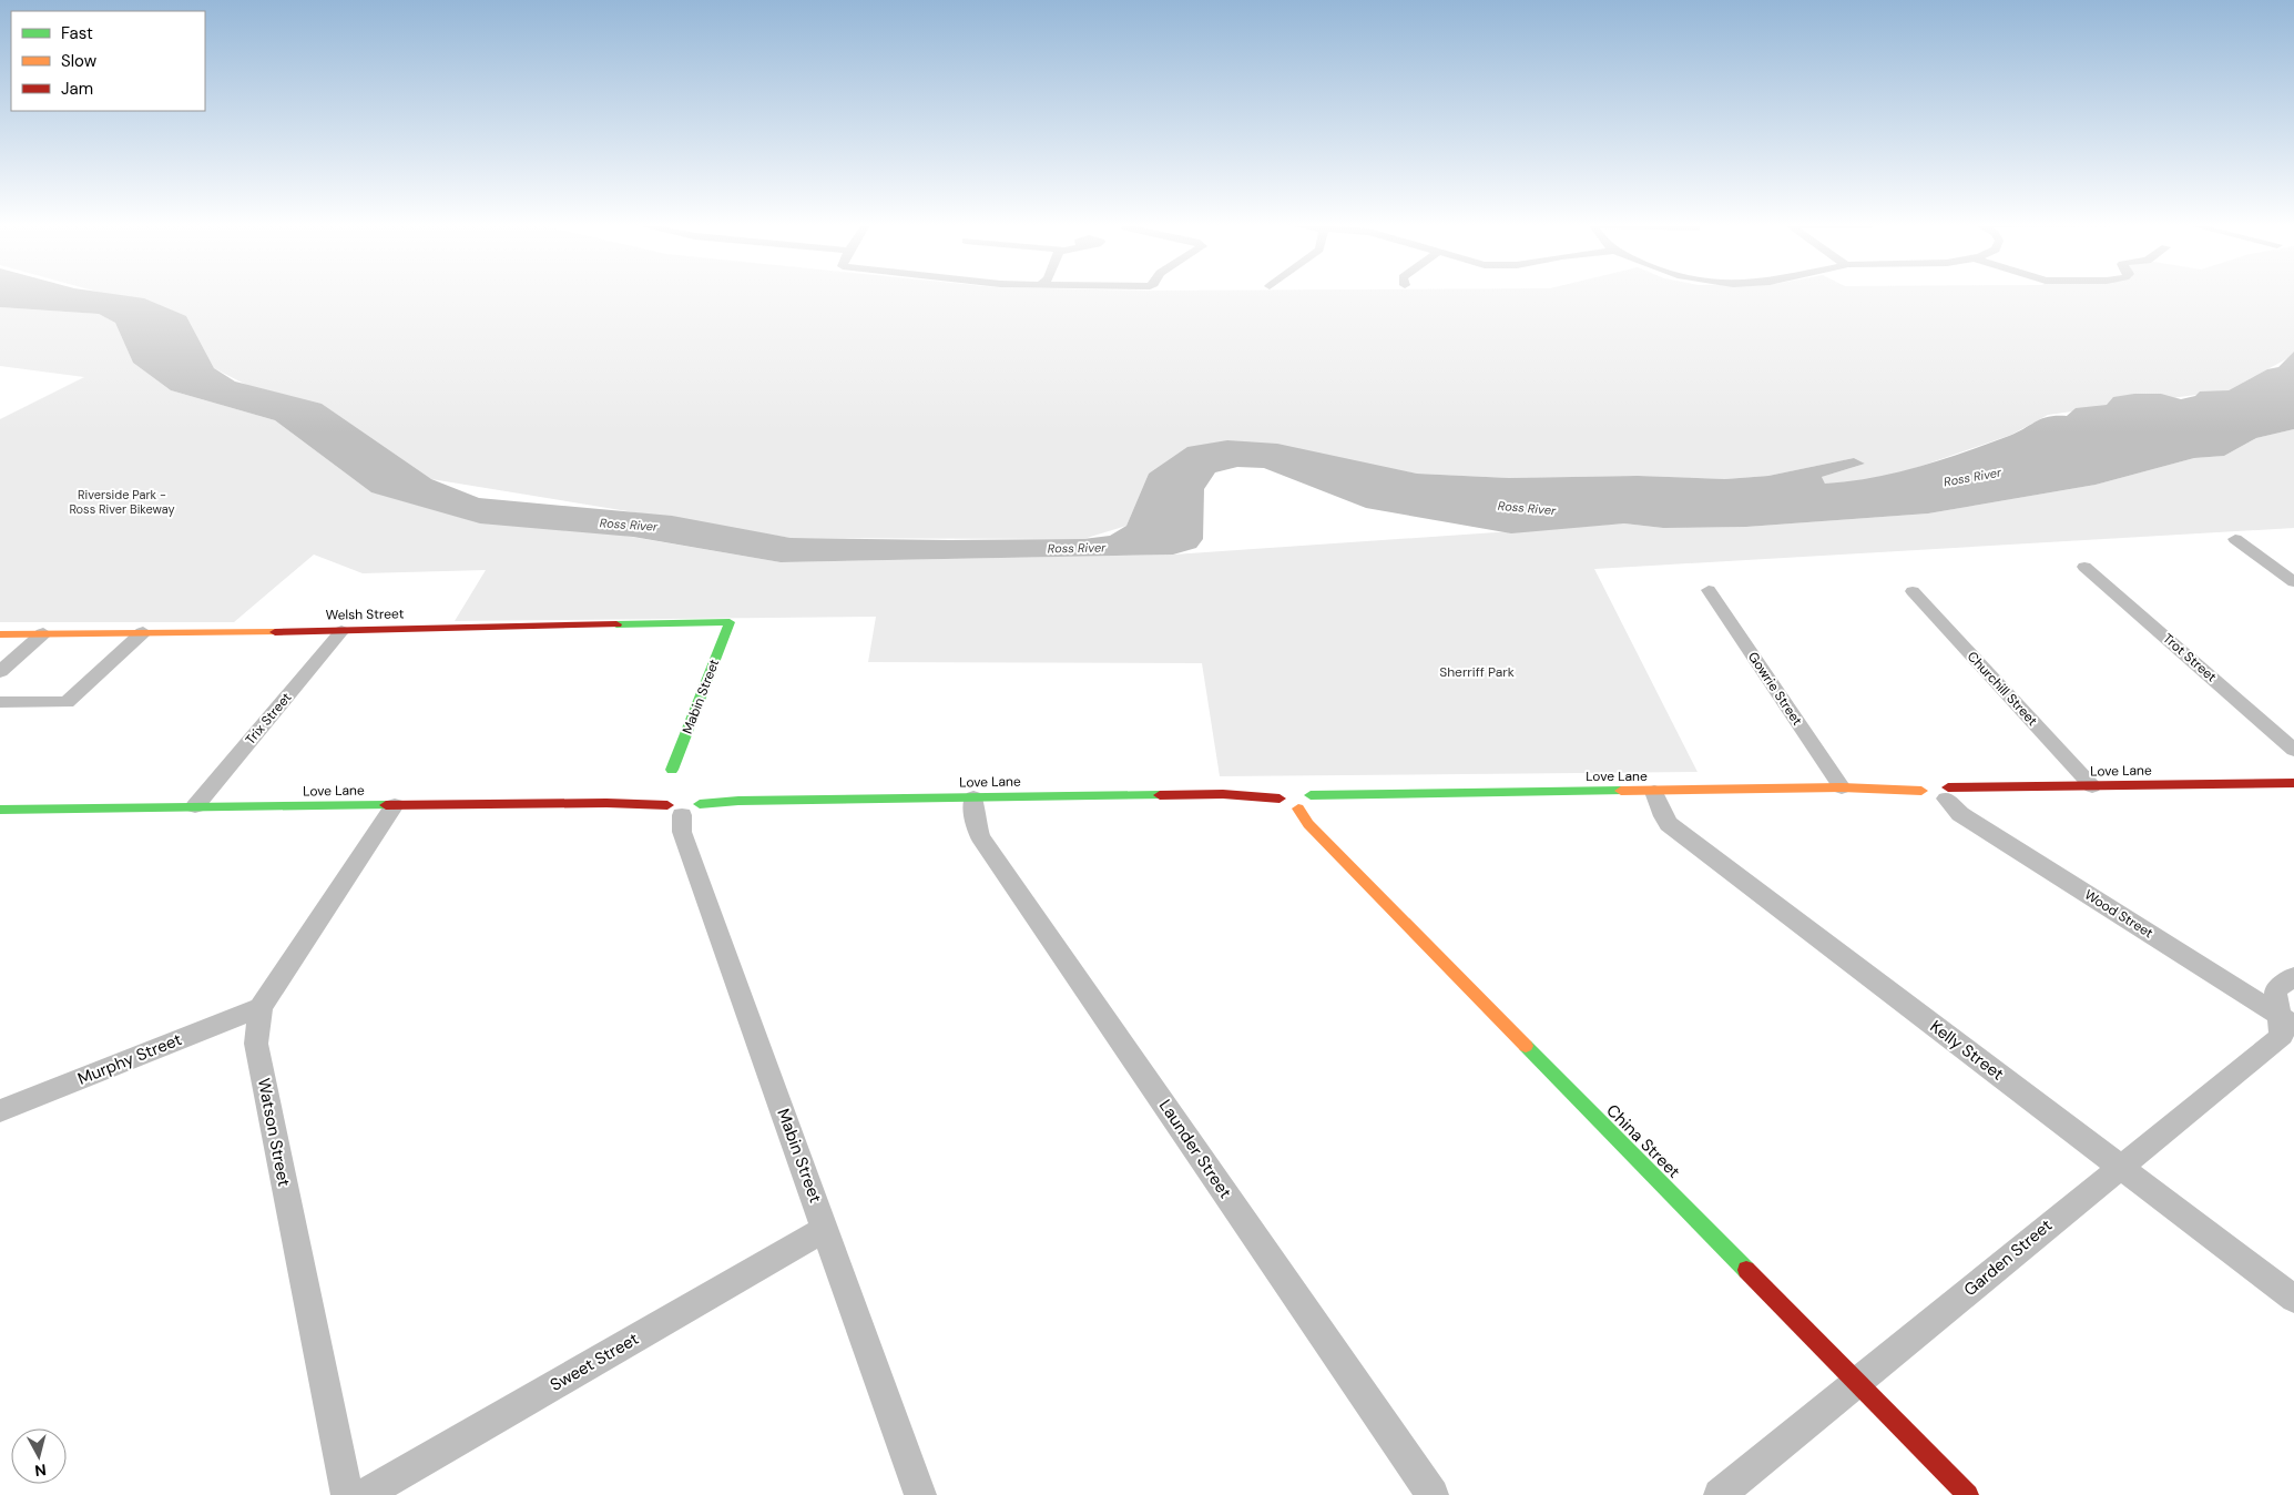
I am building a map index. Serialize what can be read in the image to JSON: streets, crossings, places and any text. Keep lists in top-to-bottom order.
{
  "streets": {
    "street": [
      "Welsh Street",
      "Trot Street",
      "Gowrie Street",
      "Churchill Street",
      "Mabin Street",
      "Trix Street",
      "Love Lane",
      "Wood Street",
      "Kelly Street",
      "Murphy Street",
      "Watson Street",
      "China Street",
      "Launder Street",
      "Garden Street",
      "Sweet Street"
    ]
  },
  "crossings": [
    ["Welsh Street", "Mabin Street"],
    ["Welsh Street", "Trix Street"],
    ["Gowrie Street", "Love Lane"],
    ["Churchill Street", "Love Lane"],
    ["Mabin Street", "Love Lane"],
    ["Mabin Street", "Sweet Street"],
    ["Trix Street", "Love Lane"],
    ["Love Lane", "Wood Street"],
    ["Love Lane", "Kelly Street"],
    ["Love Lane", "Watson Street"],
    ["Love Lane", "Launder Street"],
    ["Wood Street", "Garden Street"],
    ["Kelly Street", "Garden Street"],
    ["Murphy Street", "Watson Street"],
    ["China Street", "Garden Street"]
  ],
  "water": ["Ross River"],
  "parks": ["Riverside Park - Ross River Bikeway", "Sherriff Park"],
  "legend": ["Fast", "Slow", "Jam"],
  "north": "bottom"
}
